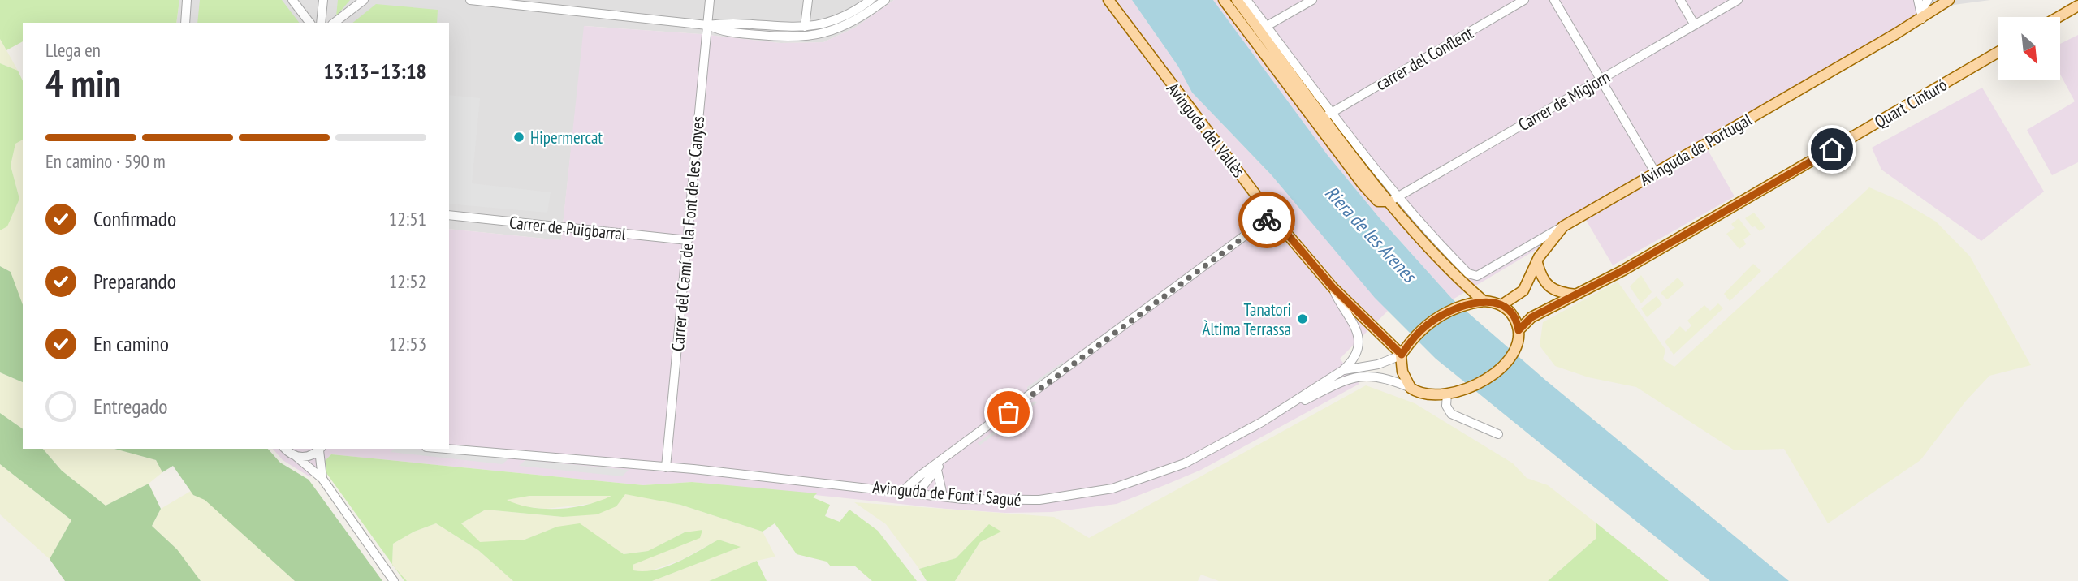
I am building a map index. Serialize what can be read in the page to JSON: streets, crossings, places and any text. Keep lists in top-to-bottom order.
{
  "streets": {
    "main road": ["Quart Cinturó", "Avinguda del Vallès", "Avinguda de Portugal"],
    "street": [
      "carrer del Conflent",
      "Carrer de Migjorn",
      "Carrer de Puigbarral",
      "Carrer del Camí de la Font de les Canyes",
      "Avinguda de Font i Sagué"
    ]
  },
  "crossings": [
    ["Carrer de Migjorn", "Avinguda de Portugal"],
    ["Quart Cinturó", "Avinguda del Vallès"],
    ["Carrer de Puigbarral", "Carrer del Camí de la Font de les Canyes"],
    ["Carrer del Camí de la Font de les Canyes", "Avinguda de Font i Sagué"]
  ],
  "water": ["Riera de les Arenes"],
  "places": ["Hipermercat", "Tanatori Àltima Terrassa"],
  "north": "bottom right",
  "page": {
    "heading": ["4 min", "Llega en", "13:13–13:18"],
    "bar": "En camino · 590 m",
    "list": [
      ["Confirmado", "12:51"],
      ["Preparando", "12:52"],
      ["En camino", "12:53"],
      "Entregado"
    ]
  }
}
